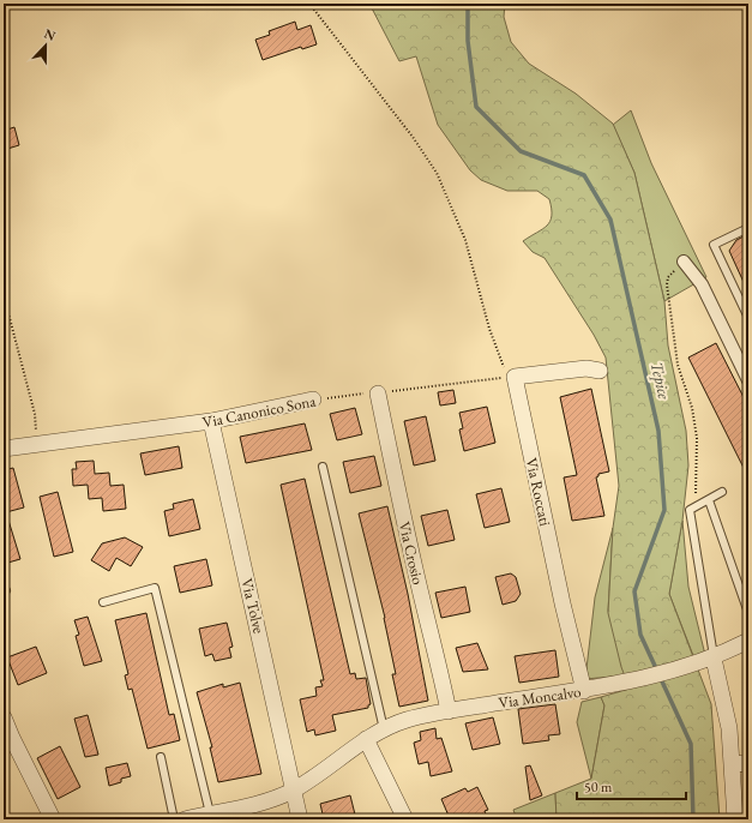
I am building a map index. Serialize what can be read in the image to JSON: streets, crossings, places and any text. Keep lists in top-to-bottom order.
{
  "streets": {
    "street": [
      "Via Canonico Sona",
      "Via Roccati",
      "Via Crosio",
      "Via Tolve",
      "Via Moncalvo"
    ]
  },
  "crossings": [
    ["Via Canonico Sona", "Via Roccati"],
    ["Via Canonico Sona", "Via Crosio"],
    ["Via Canonico Sona", "Via Tolve"],
    ["Via Roccati", "Via Moncalvo"],
    ["Via Crosio", "Via Moncalvo"],
    ["Via Tolve", "Via Moncalvo"]
  ],
  "water": ["Tepice"],
  "scale_bar": "50 m",
  "north": "top"
}
